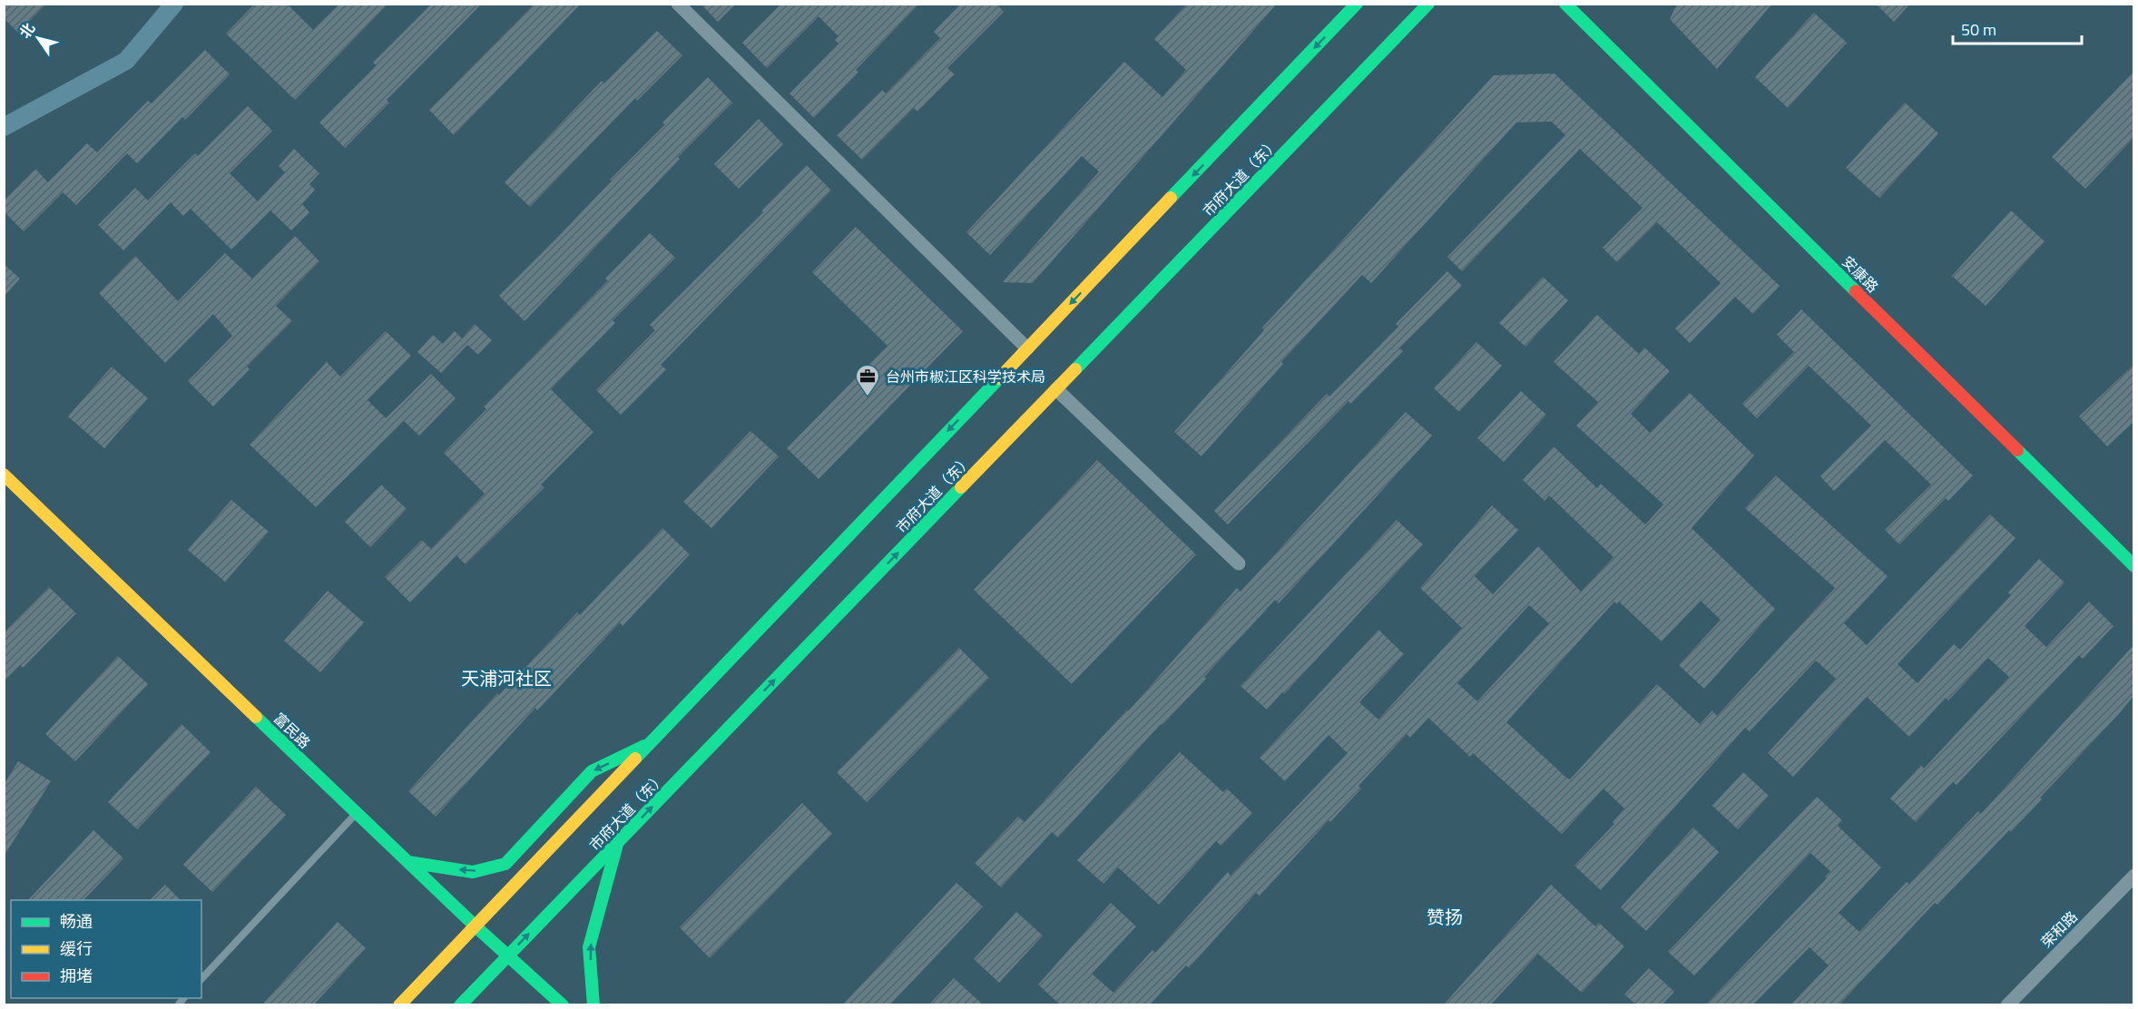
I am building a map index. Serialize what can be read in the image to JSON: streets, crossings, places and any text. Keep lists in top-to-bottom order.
{
  "streets": {
    "main road": ["市府大道（东）", "安康路", "富民路"],
    "street": ["荣和路"]
  },
  "crossings": [
    ["市府大道（东）", "富民路"]
  ],
  "districts": ["天浦河社区", "赞扬"],
  "places": {
    "office": ["台州市椒江区科学技术局"]
  },
  "legend": ["畅通", "缓行", "拥堵"],
  "scale_bar": "50 m",
  "north": "top left"
}
